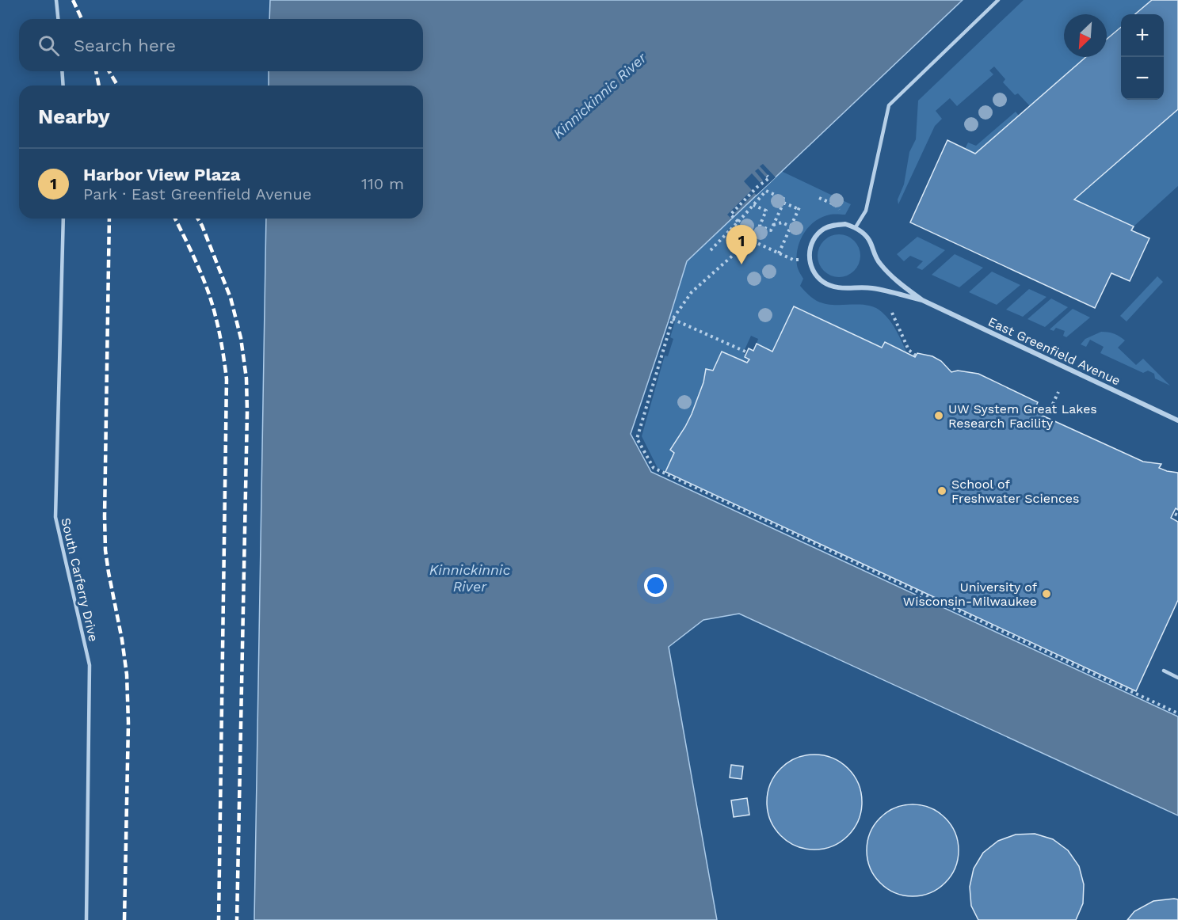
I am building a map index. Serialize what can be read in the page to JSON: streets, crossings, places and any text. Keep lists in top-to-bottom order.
{
  "streets": {
    "street": ["East Greenfield Avenue"],
    "lane": ["South Carferry Drive"]
  },
  "water": ["Kinnickinnic River"],
  "places": ["UW System Great Lakes Research Facility", "School of Freshwater Sciences", "University of Wisconsin-Milwaukee"],
  "north": "bottom left",
  "page": {
    "map_buttons": ["+", "−"],
    "search": "Search here",
    "heading": "Nearby",
    "list": [
      {
        "mark": "1",
        "name": "Harbor View Plaza",
        "note": "Park · East Greenfield Avenue",
        "value": "110 m"
      }
    ],
    "pins": "1"
  }
}
